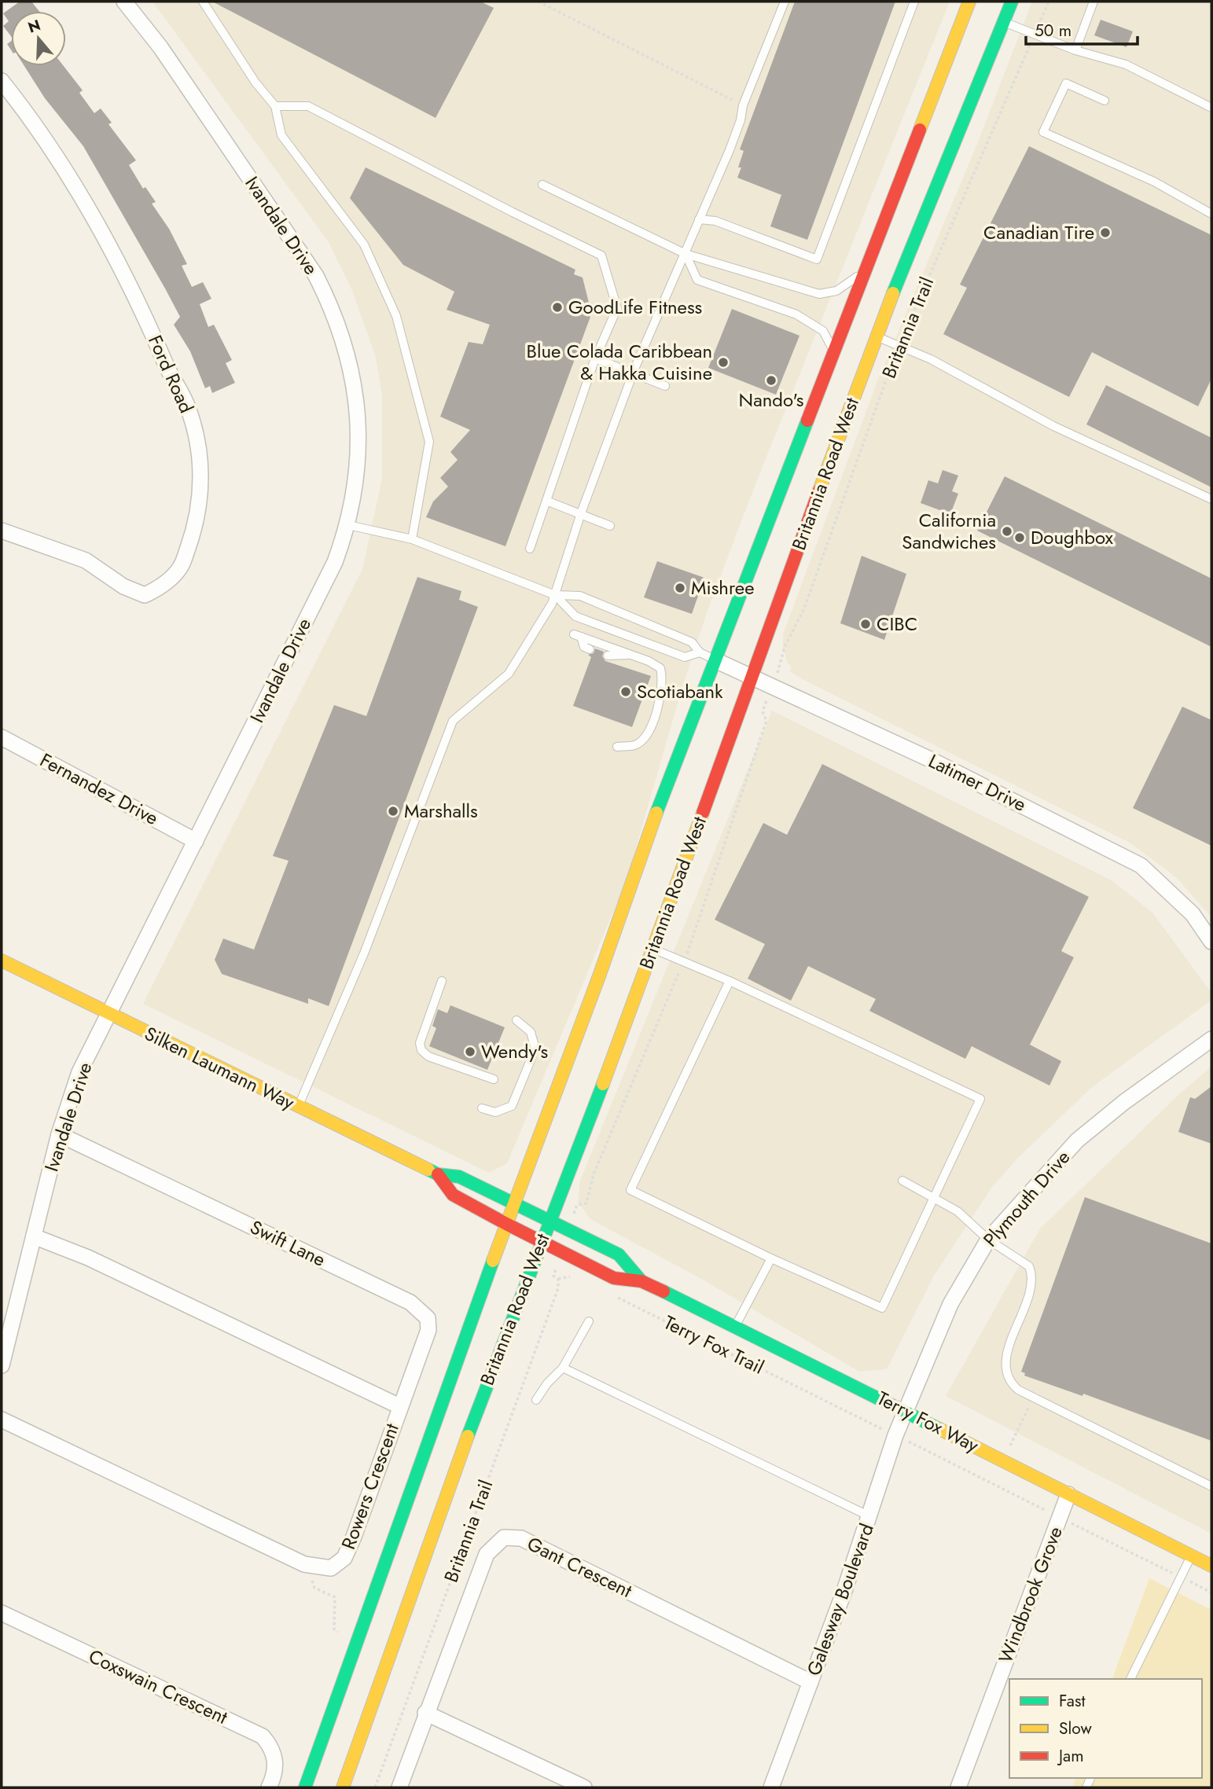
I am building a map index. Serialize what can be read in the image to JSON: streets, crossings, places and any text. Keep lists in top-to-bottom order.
{
  "streets": {
    "main road": ["Britannia Road West", "Silken Laumann Way", "Terry Fox Way"],
    "street": [
      "Ivandale Drive",
      "Ford Road",
      "Latimer Drive",
      "Fernandez Drive",
      "Plymouth Drive",
      "Swift Lane",
      "Rowers Crescent",
      "Gant Crescent",
      "Windbrook Grove",
      "Galesway Boulevard",
      "Coxswain Crescent"
    ],
    "path": ["Britannia Trail", "Terry Fox Trail"]
  },
  "crossings": [
    ["Ivandale Drive", "Fernandez Drive"],
    ["Ivandale Drive", "Silken Laumann Way"],
    ["Ivandale Drive", "Swift Lane"],
    ["Ivandale Drive", "Rowers Crescent"],
    ["Britannia Road West", "Latimer Drive"],
    ["Britannia Road West", "Silken Laumann Way"],
    ["Britannia Road West", "Terry Fox Way"],
    ["Silken Laumann Way", "Terry Fox Way"],
    ["Plymouth Drive", "Terry Fox Way"],
    ["Plymouth Drive", "Galesway Boulevard"],
    ["Swift Lane", "Rowers Crescent"],
    ["Terry Fox Way", "Windbrook Grove"],
    ["Terry Fox Way", "Galesway Boulevard"],
    ["Gant Crescent", "Galesway Boulevard"]
  ],
  "places": [
    "Canadian Tire",
    "GoodLife Fitness",
    "Blue Colada Caribbean & Hakka Cuisine",
    "Nando's",
    "California Sandwiches",
    "Doughbox",
    "Mishree",
    "CIBC",
    "Scotiabank",
    "Marshalls",
    "Wendy's"
  ],
  "legend": ["Fast", "Slow", "Jam"],
  "scale_bar": "50 m",
  "north": "top"
}
